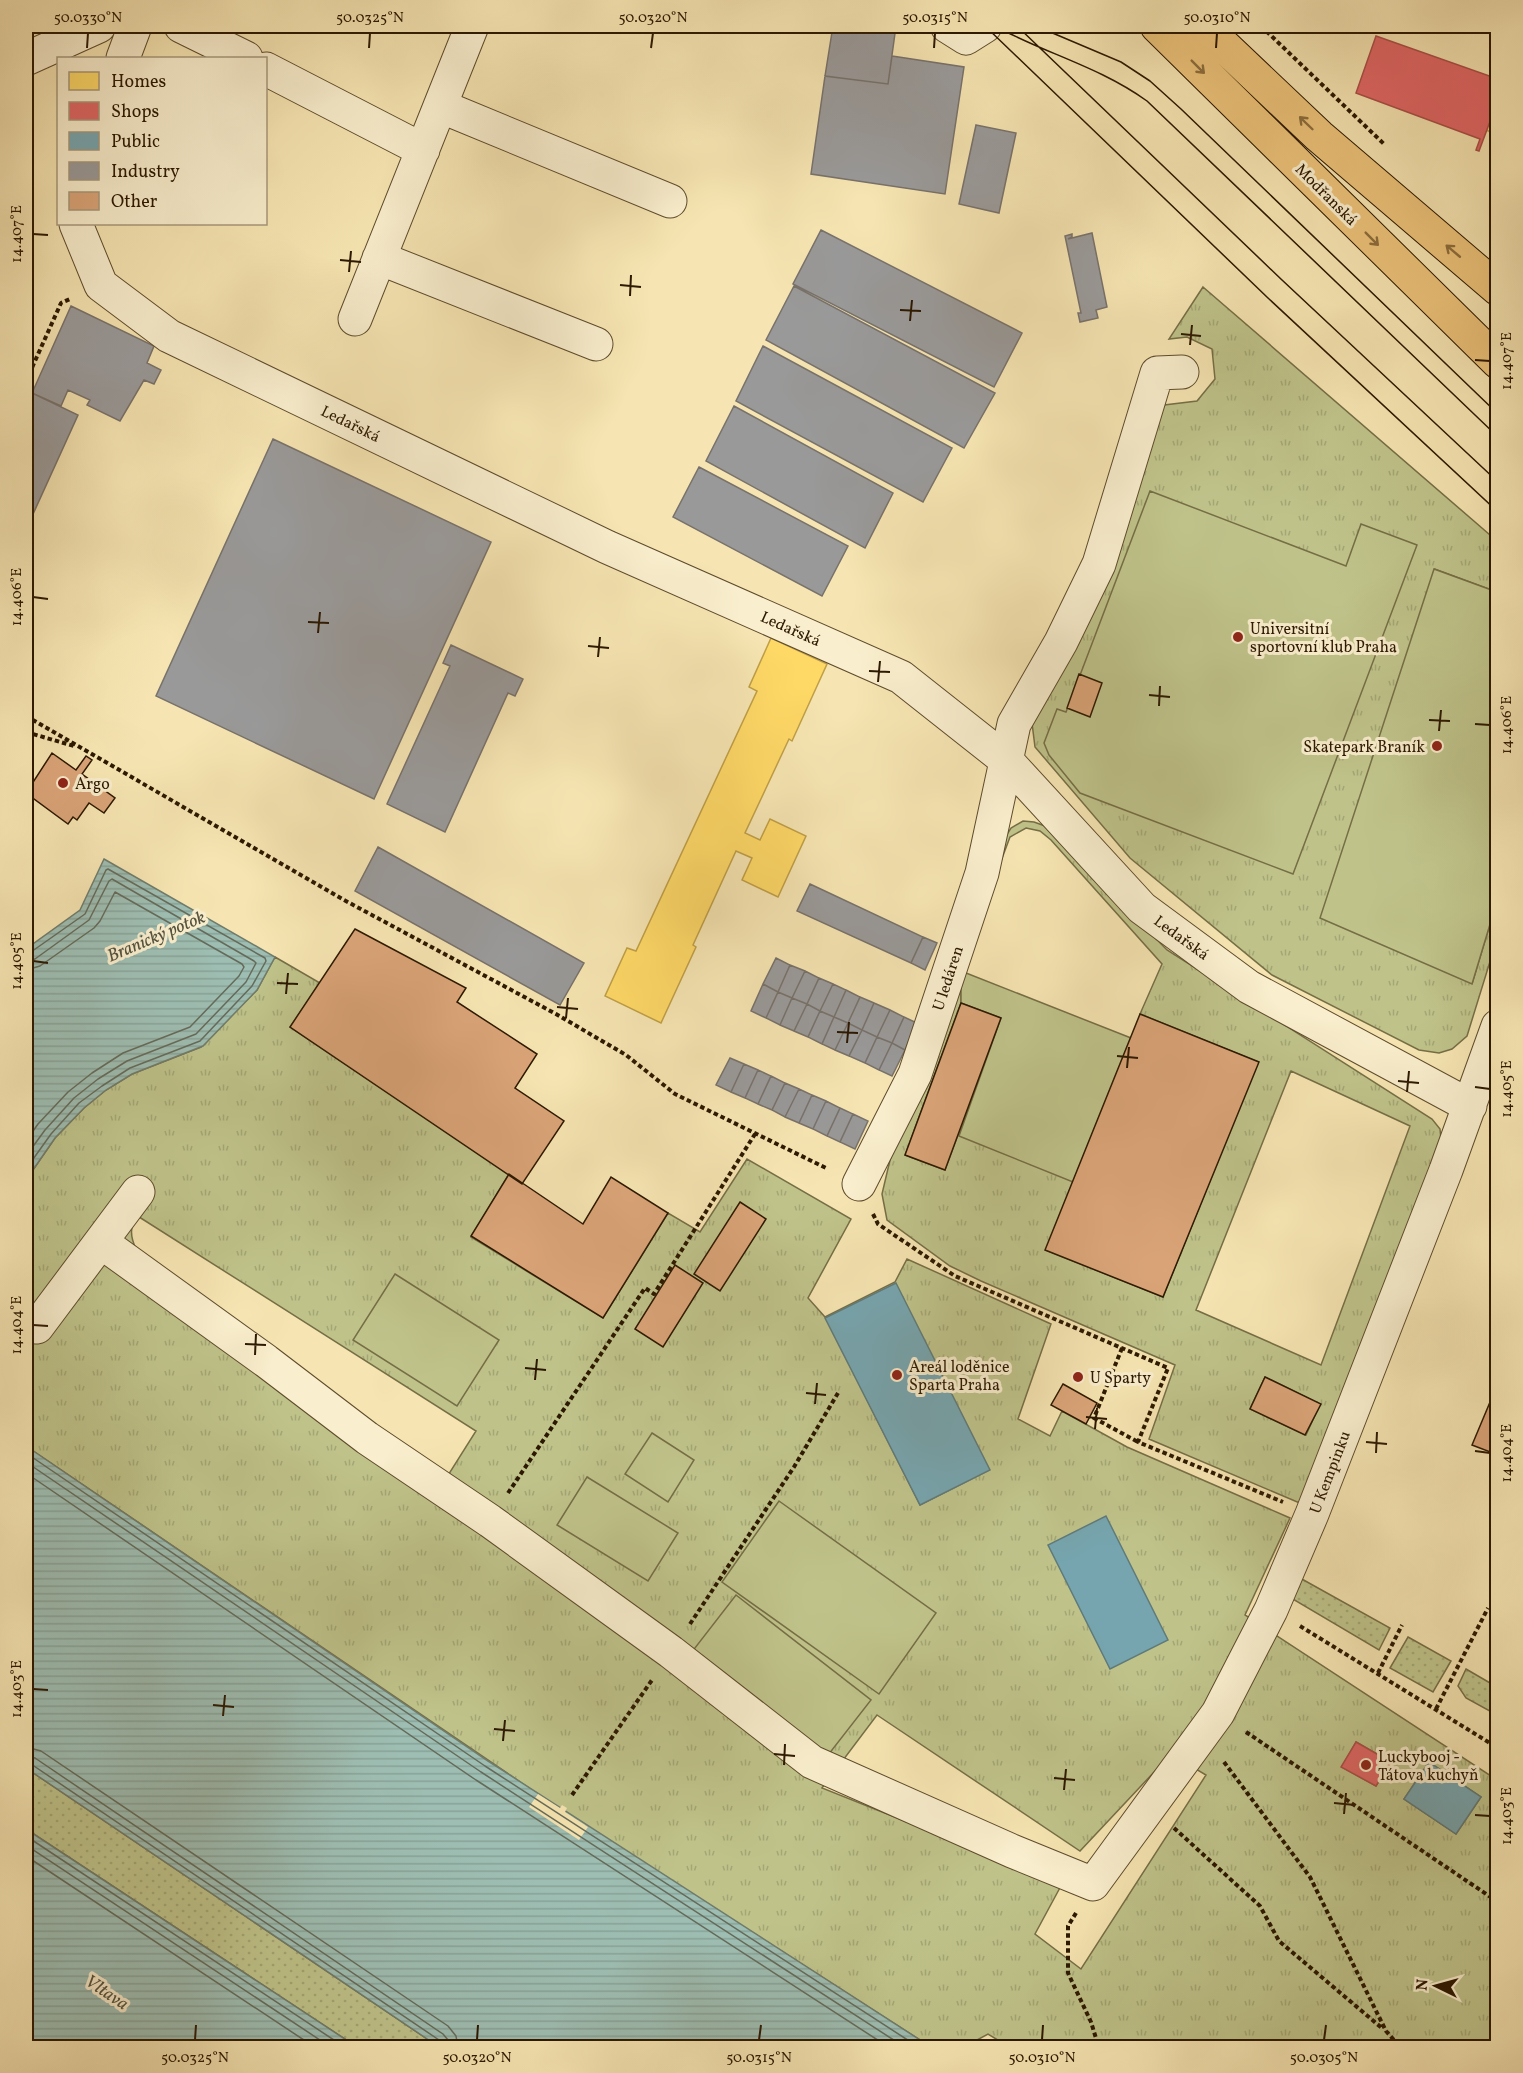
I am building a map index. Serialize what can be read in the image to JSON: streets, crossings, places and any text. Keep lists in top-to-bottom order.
{
  "streets": {
    "main road": ["Modřanská"],
    "street": ["Ledařská", "U ledáren", "U Kempinku"]
  },
  "crossings": [
    ["Ledařská", "U ledáren"],
    ["Ledařská", "U Kempinku"]
  ],
  "water": ["Branický potok", "Vltava"],
  "places": [
    "Universitní sportovní klub Praha",
    "Skatepark Braník",
    "Argo",
    "Areál loděnice Sparta Praha",
    "U Sparty",
    "Luckybooj - Tátova kuchyň"
  ],
  "legend": [
    "Homes",
    "Shops",
    "Public",
    "Industry",
    "Other"
  ],
  "north": "left",
  "coordinates": [
    "50.0330°N",
    "50.0325°N",
    "50.0320°N",
    "50.0315°N",
    "50.0310°N",
    "14.407°E",
    "14.406°E",
    "14.405°E",
    "14.404°E",
    "14.403°E",
    "50.0305°N"
  ]
}
